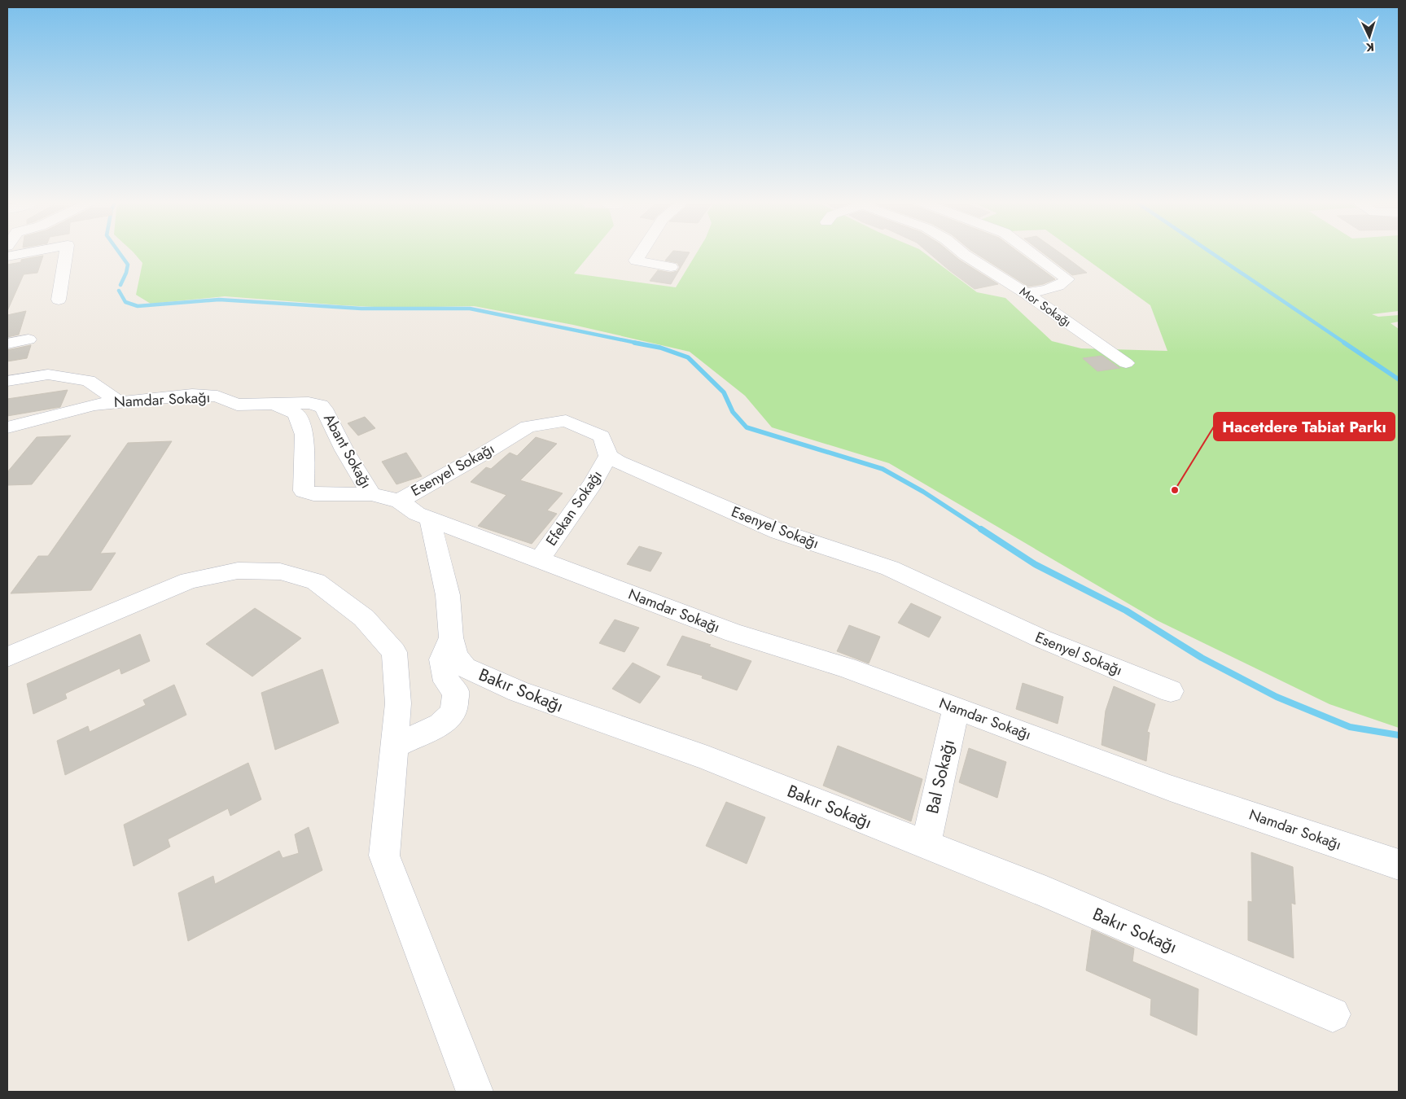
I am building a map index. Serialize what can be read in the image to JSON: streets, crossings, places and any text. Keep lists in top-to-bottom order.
{
  "streets": {
    "street": [
      "Mor Sokağı",
      "Namdar Sokağı",
      "Abant Sokağı",
      "Esenyel Sokağı",
      "Efekan Sokağı",
      "Bakır Sokağı",
      "Bal Sokağı"
    ]
  },
  "crossings": [
    ["Namdar Sokağı", "Abant Sokağı"],
    ["Namdar Sokağı", "Esenyel Sokağı"],
    ["Namdar Sokağı", "Efekan Sokağı"],
    ["Namdar Sokağı", "Bakır Sokağı"],
    ["Namdar Sokağı", "Bal Sokağı"],
    ["Esenyel Sokağı", "Efekan Sokağı"],
    ["Bakır Sokağı", "Bal Sokağı"]
  ],
  "places": ["Hacetdere Tabiat Parkı"],
  "north": "bottom"
}
